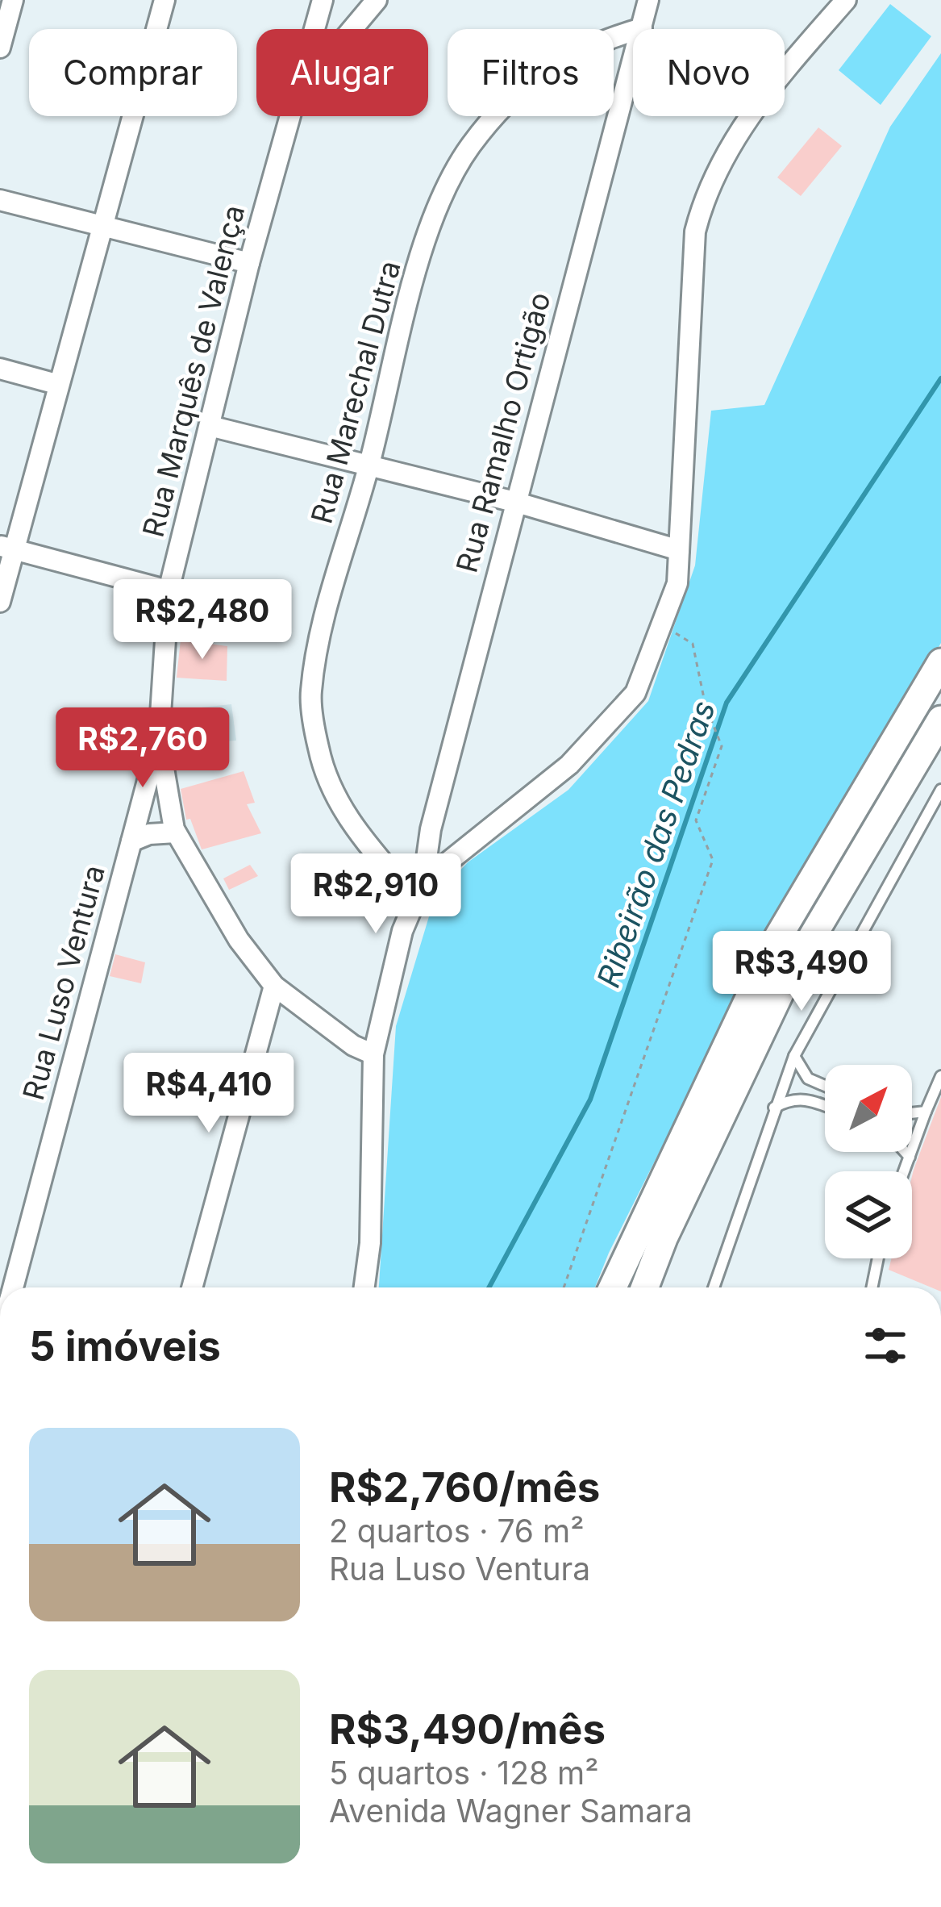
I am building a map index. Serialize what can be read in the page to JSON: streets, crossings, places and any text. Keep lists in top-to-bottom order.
{
  "streets": {
    "street": [
      "Rua Marquês de Valença",
      "Rua Marechal Dutra",
      "Rua Ramalho Ortigão",
      "Rua Luso Ventura"
    ]
  },
  "crossings": [
    ["Rua Marquês de Valença", "Rua Ramalho Ortigão"],
    ["Rua Marquês de Valença", "Rua Luso Ventura"],
    ["Rua Marechal Dutra", "Rua Ramalho Ortigão"]
  ],
  "water": ["Ribeirão das Pedras"],
  "north": "top right",
  "page": {
    "chip": [
      "Comprar",
      "Alugar",
      "Filtros",
      "Novo"
    ],
    "price": [
      "R$2,480",
      "R$2,760",
      "R$2,910",
      "R$3,490",
      "R$4,410"
    ],
    "heading": "5 imóveis",
    "list": [
      {
        "name": "R$2,760/mês",
        "note": "2 quartos · 76 m² · Rua Luso Ventura"
      },
      {
        "name": "R$3,490/mês",
        "note": "5 quartos · 128 m² · Avenida Wagner Samara"
      }
    ]
  }
}
